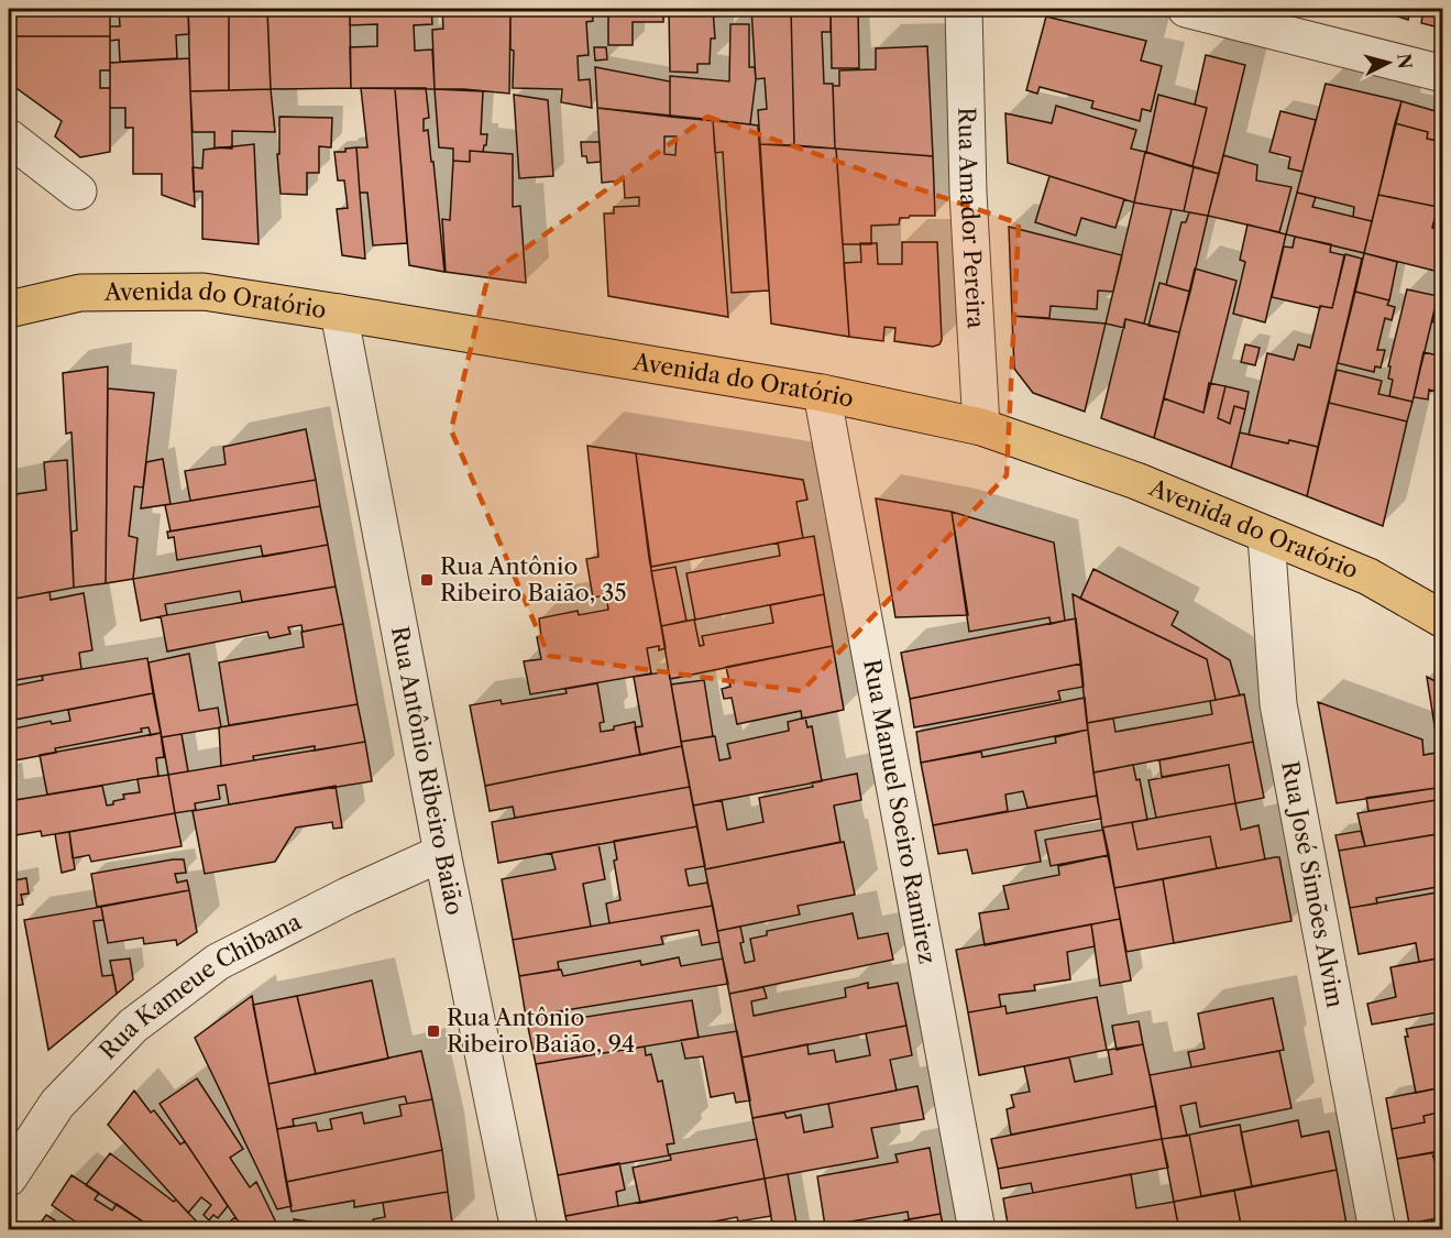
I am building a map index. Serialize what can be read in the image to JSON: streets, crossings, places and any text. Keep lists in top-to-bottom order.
{
  "streets": {
    "main road": ["Avenida do Oratório"],
    "street": [
      "Rua Amador Pereira",
      "Rua Antônio Ribeiro Baião",
      "Rua Manuel Soeiro Ramirez",
      "Rua José Simões Alvim",
      "Rua Kameue Chibana"
    ]
  },
  "crossings": [
    ["Rua Amador Pereira", "Avenida do Oratório"],
    ["Avenida do Oratório", "Rua Antônio Ribeiro Baião"],
    ["Avenida do Oratório", "Rua Manuel Soeiro Ramirez"],
    ["Avenida do Oratório", "Rua José Simões Alvim"],
    ["Rua Antônio Ribeiro Baião", "Rua Kameue Chibana"]
  ],
  "places": {
    "transit": ["Rua Antônio Ribeiro Baião, 35", "Rua Antônio Ribeiro Baião, 94"]
  },
  "north": "right"
}
